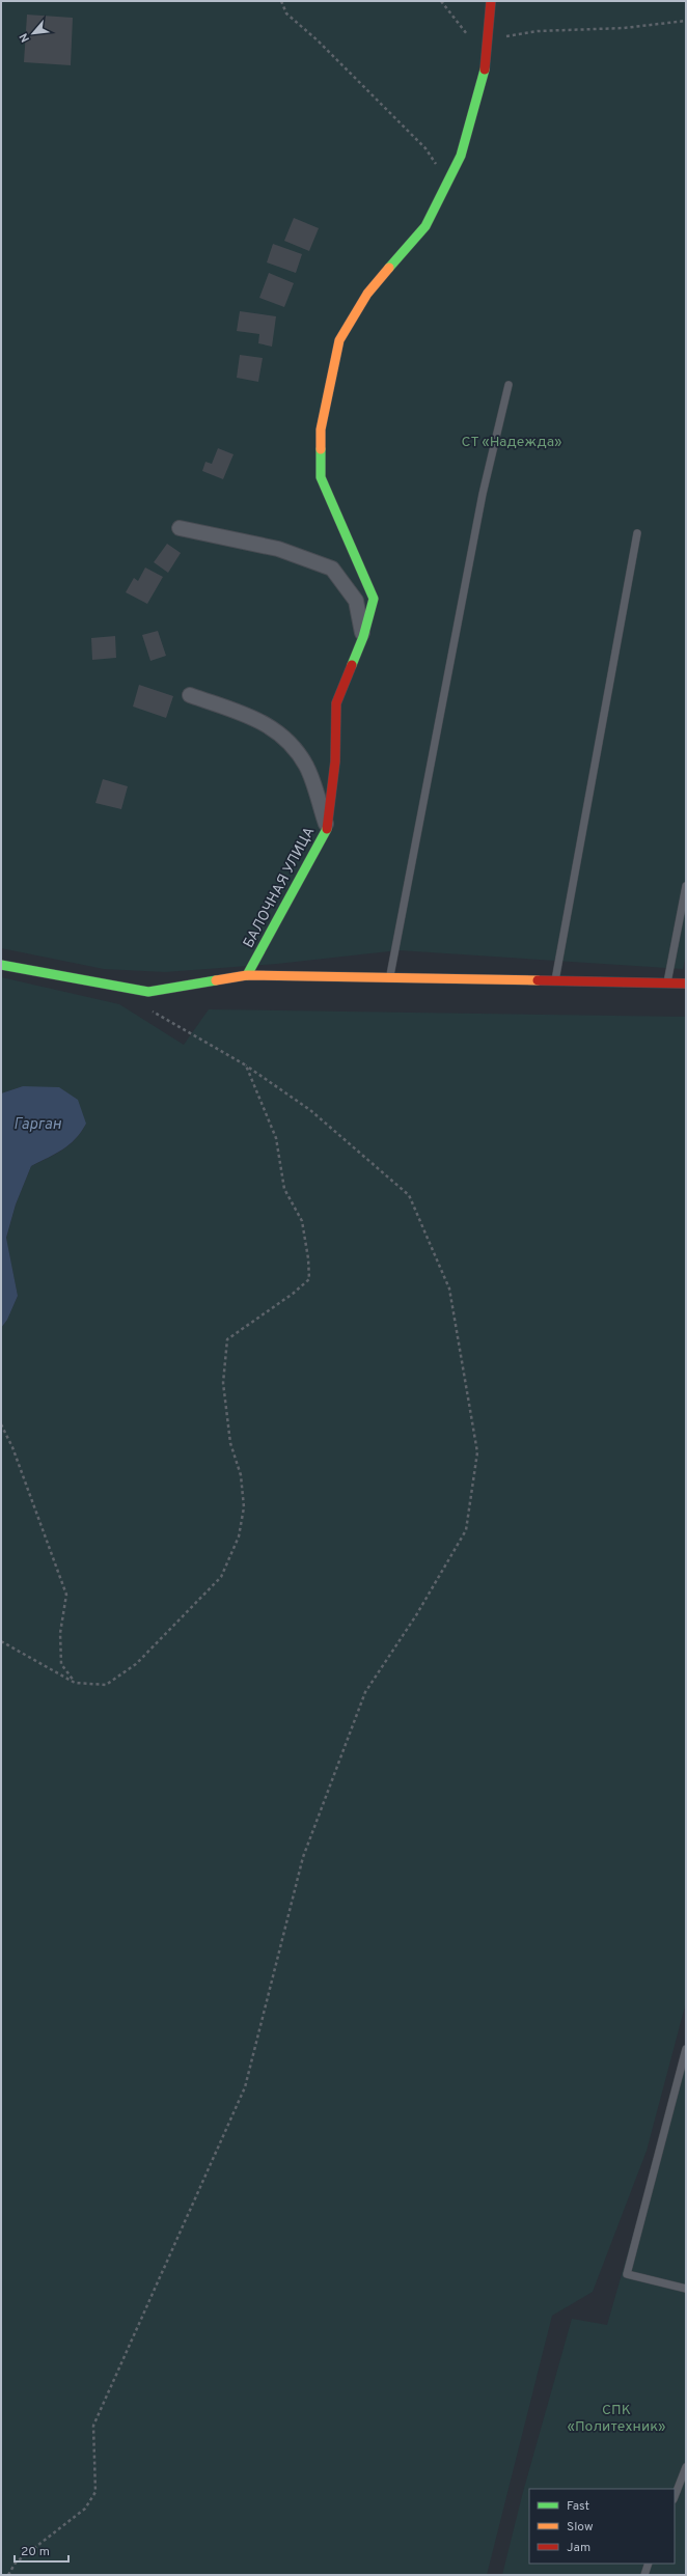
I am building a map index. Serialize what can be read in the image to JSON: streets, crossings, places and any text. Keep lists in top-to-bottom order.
{
  "streets": {
    "street": ["БАЛОЧНАЯ УЛИЦА"]
  },
  "water": ["Гарган"],
  "parks": ["СТ «Надежда»", "СПК «Политехник»"],
  "legend": ["Fast", "Slow", "Jam"],
  "scale_bar": "20 m",
  "north": "bottom left"
}
